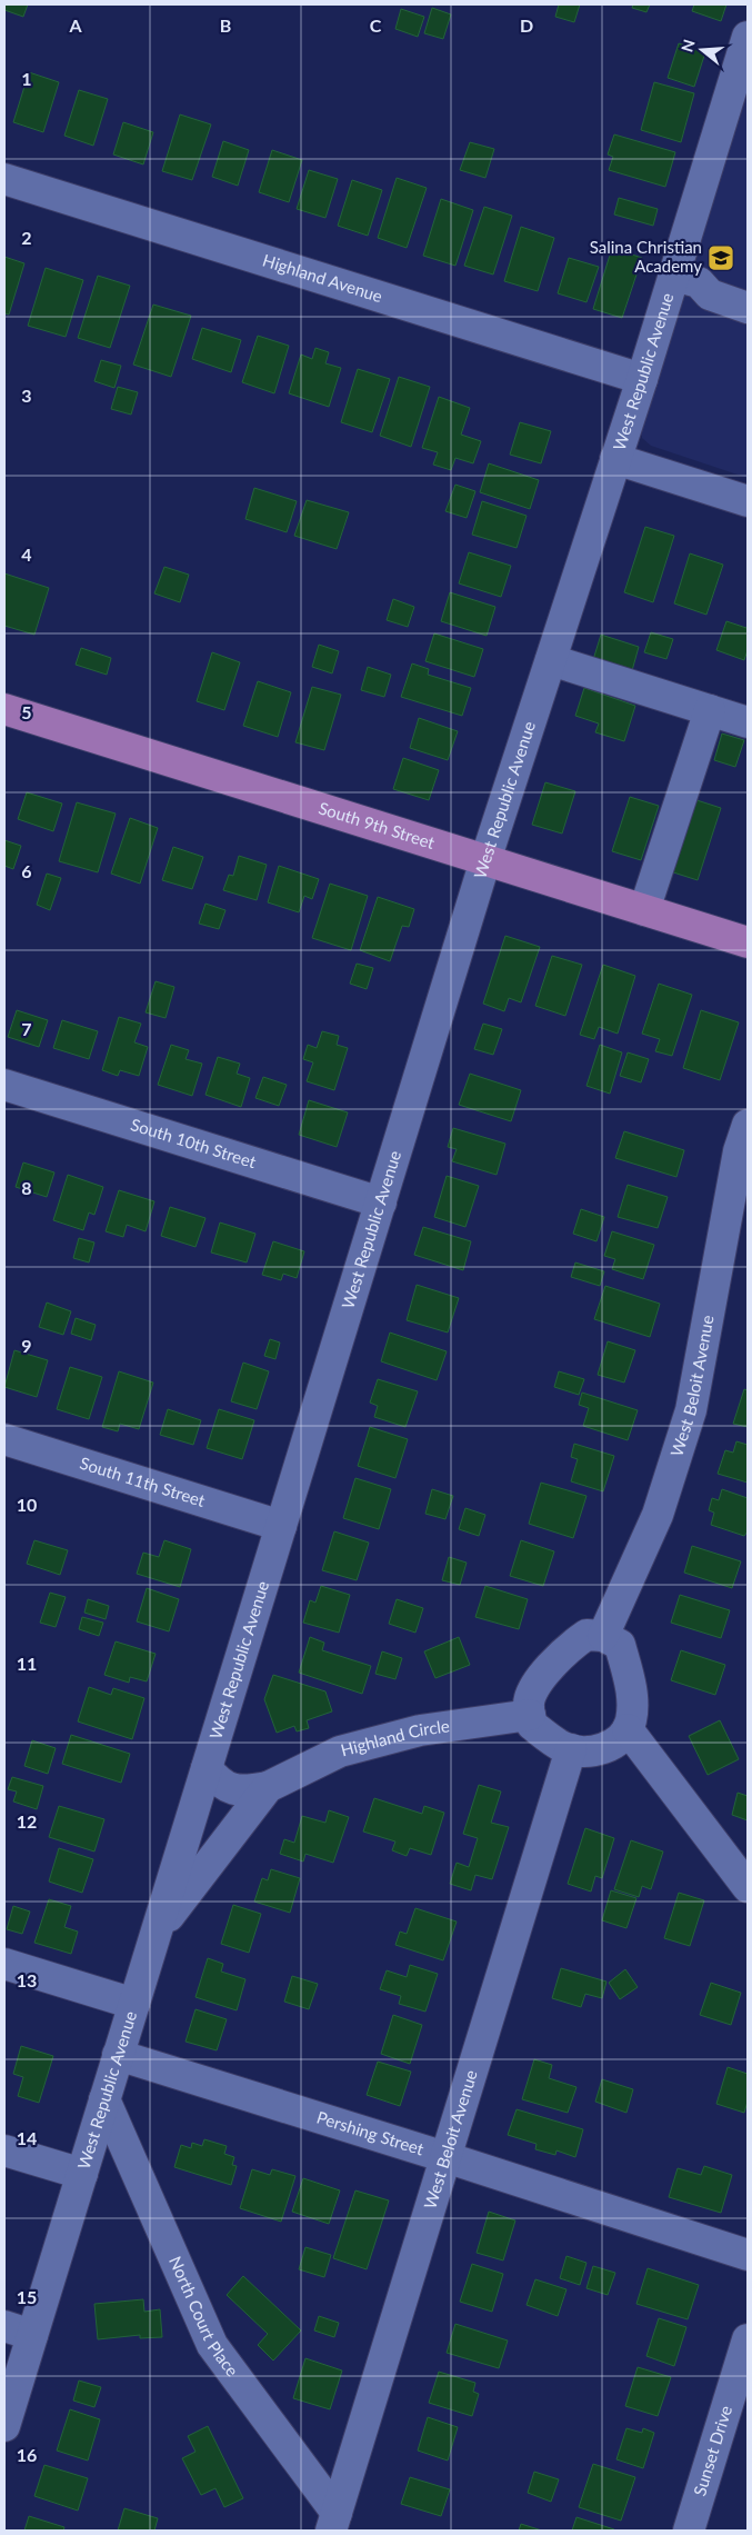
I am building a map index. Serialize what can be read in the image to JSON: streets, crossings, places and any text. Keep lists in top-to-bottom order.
{
  "streets": {
    "main road": ["South 9th Street"],
    "street": [
      "Highland Avenue",
      "West Republic Avenue",
      "South 10th Street",
      "West Beloit Avenue",
      "South 11th Street",
      "Highland Circle",
      "Pershing Street",
      "North Court Place",
      "Sunset Drive"
    ]
  },
  "crossings": [
    ["Highland Avenue", "West Republic Avenue"],
    ["West Republic Avenue", "South 9th Street"],
    ["West Republic Avenue", "South 10th Street"],
    ["West Republic Avenue", "South 11th Street"],
    ["West Republic Avenue", "Highland Circle"],
    ["West Republic Avenue", "Pershing Street"],
    ["West Republic Avenue", "North Court Place"],
    ["West Beloit Avenue", "Highland Circle"],
    ["West Beloit Avenue", "Pershing Street"],
    ["West Beloit Avenue", "North Court Place"]
  ],
  "places": {
    "school or university": ["Salina Christian Academy"]
  },
  "north": "left",
  "grid": {
    "columns": [
      "A",
      "B",
      "C",
      "D"
    ],
    "rows": [
      "1",
      "2",
      "3",
      "4",
      "5",
      "6",
      "7",
      "8",
      "9",
      "10",
      "11",
      "12",
      "13",
      "14",
      "15",
      "16"
    ]
  }
}
